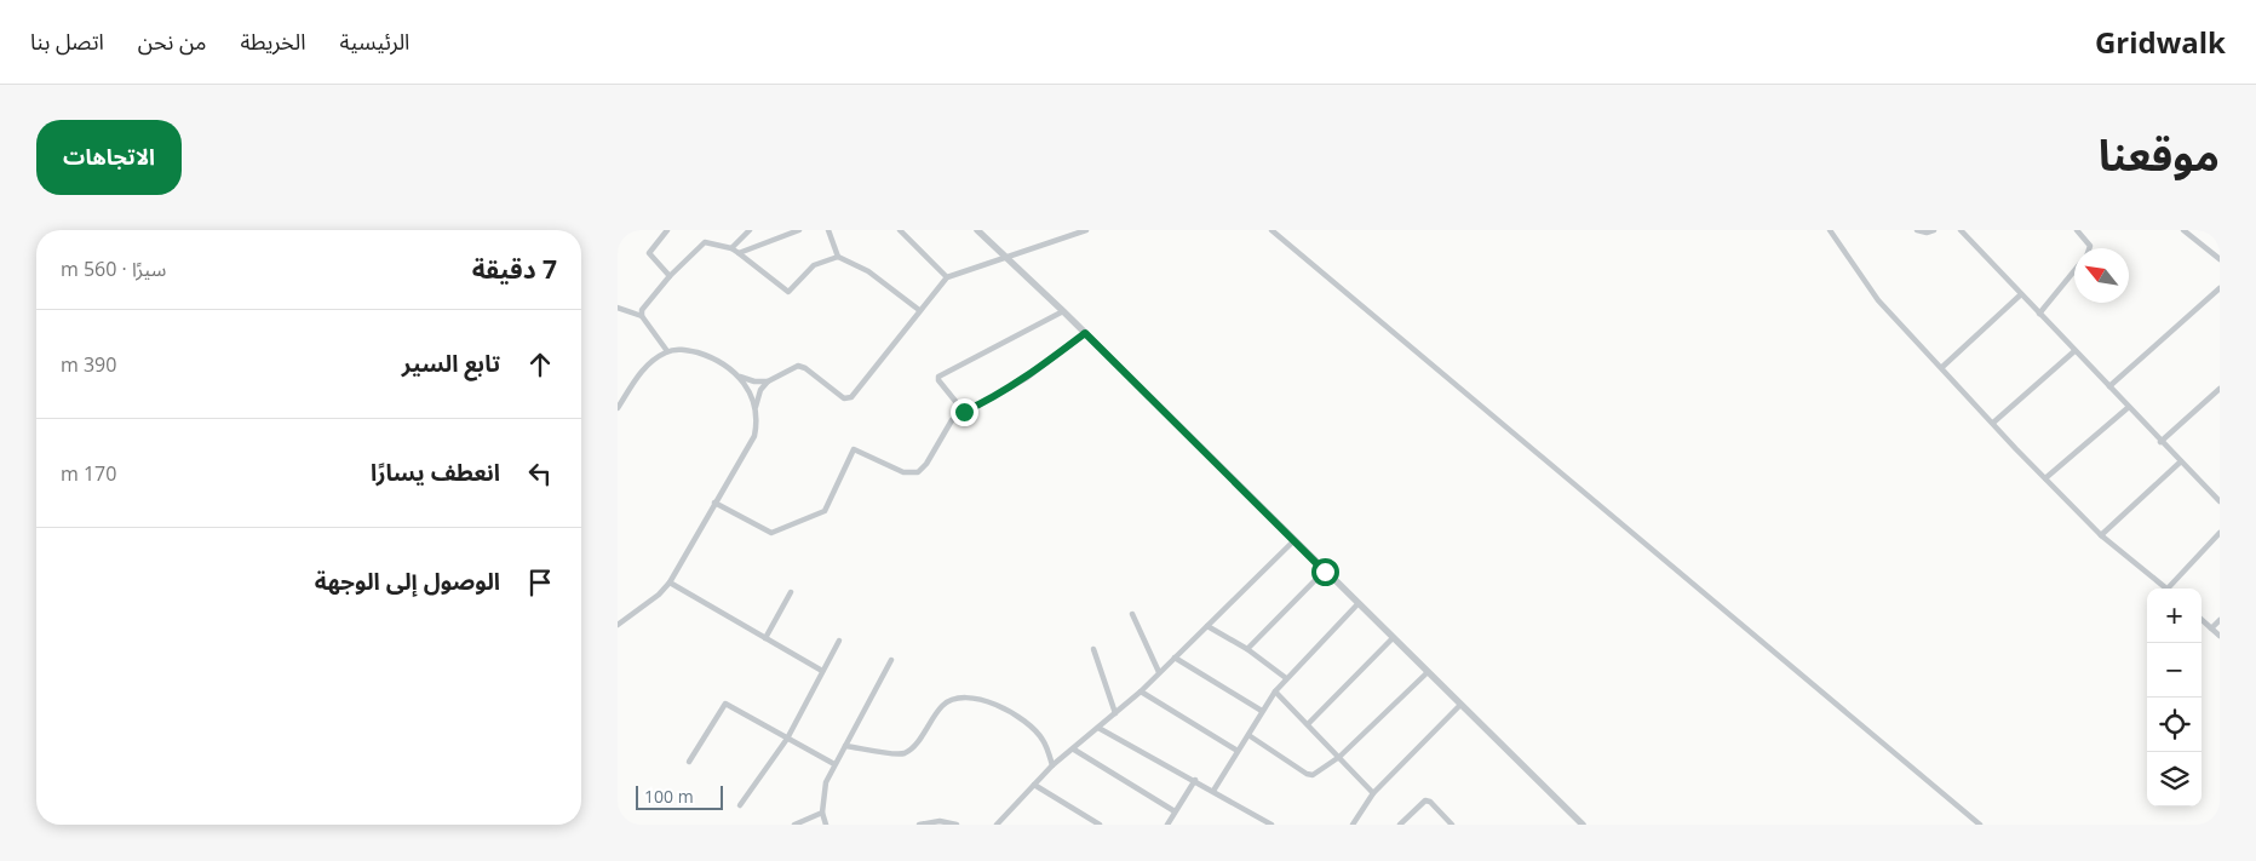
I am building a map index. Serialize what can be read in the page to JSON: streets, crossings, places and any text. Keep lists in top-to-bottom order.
{
  "scale_bar": "100 m",
  "north": "top left",
  "page": {
    "header": "Gridwalk",
    "nav": [
      "الرئيسية",
      "الخريطة",
      "من نحن",
      "اتصل بنا"
    ],
    "title": "موقعنا",
    "buttons": "الاتجاهات",
    "heading": ["7 دقيقة", "سيرًا · 560 m"],
    "list": [
      ["تابع السير", "390 m"],
      ["انعطف يسارًا", "170 m"],
      "الوصول إلى الوجهة"
    ],
    "map_buttons": ["+", "−"],
    "scale": "100 m"
  }
}
